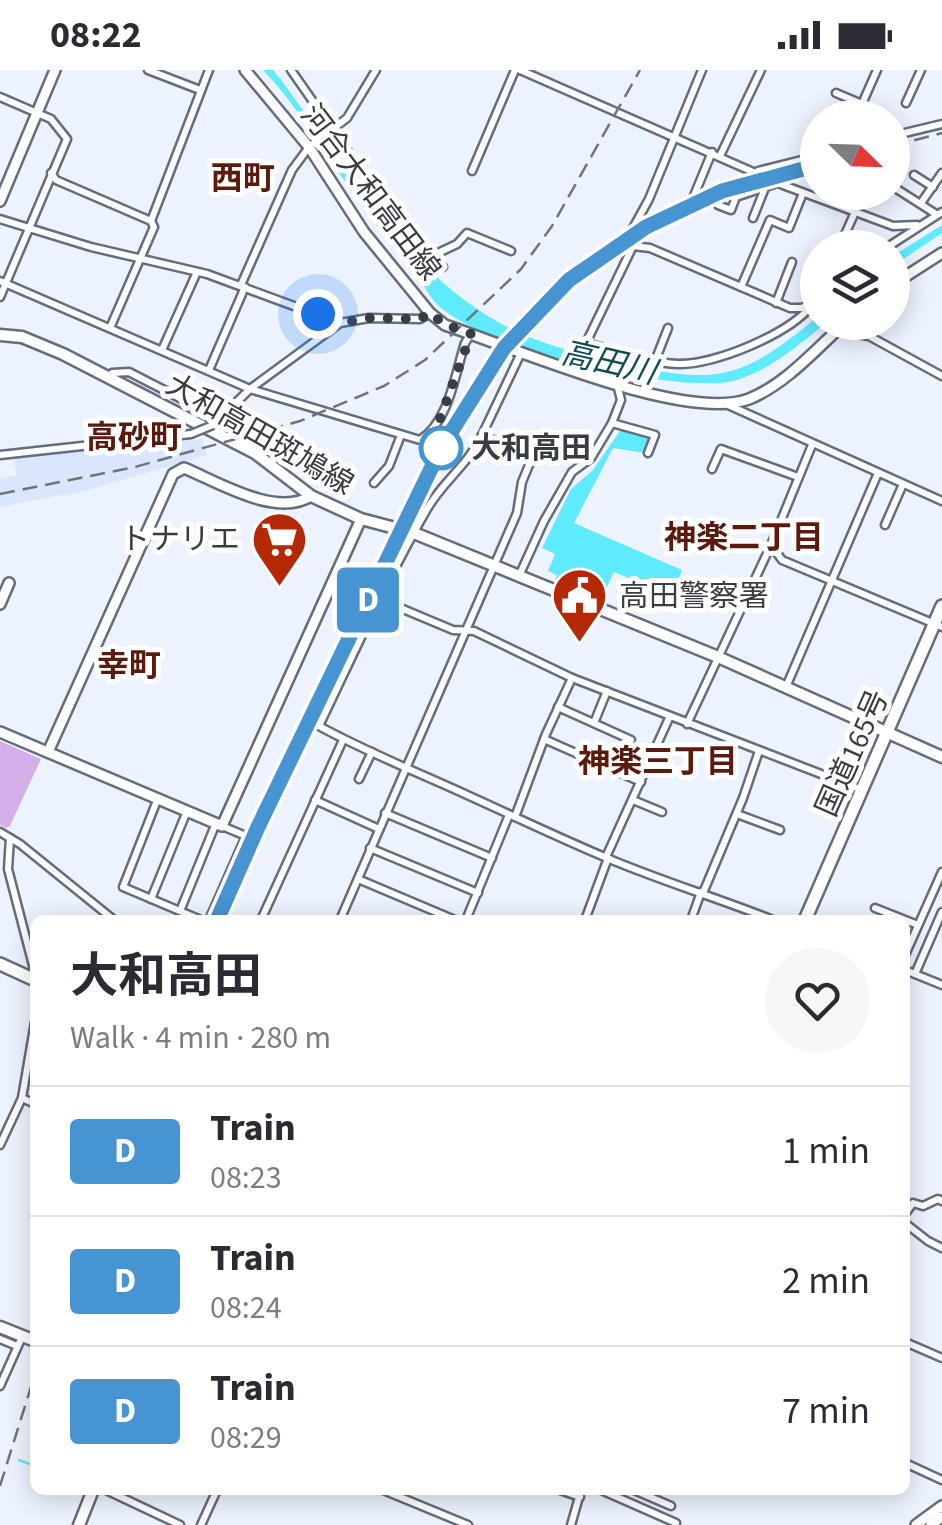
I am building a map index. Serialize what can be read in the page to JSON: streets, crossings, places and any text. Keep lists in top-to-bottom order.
{
  "streets": {
    "highway": ["国道165号"],
    "main road": ["大和高田斑鳩線"],
    "street": ["河合大和高田線"]
  },
  "crossings": [
    ["大和高田斑鳩線", "国道165号"]
  ],
  "districts": [
    "西町",
    "高砂町",
    "神楽二丁目",
    "幸町",
    "神楽三丁目"
  ],
  "water": ["高田川"],
  "places": {
    "other": ["大和高田"],
    "supermarket": ["トナリエ"],
    "public building": ["高田警察署"]
  },
  "north": "bottom right",
  "page": {
    "status": "08:22",
    "on_map": "D",
    "heading": ["大和高田", "Walk · 4 min · 280 m"],
    "list": [
      {
        "mark": "D",
        "name": "Train",
        "note": "08:23",
        "value": "1 min"
      },
      {
        "mark": "D",
        "name": "Train",
        "note": "08:24",
        "value": "2 min"
      },
      {
        "mark": "D",
        "name": "Train",
        "note": "08:29",
        "value": "7 min"
      }
    ]
  }
}
